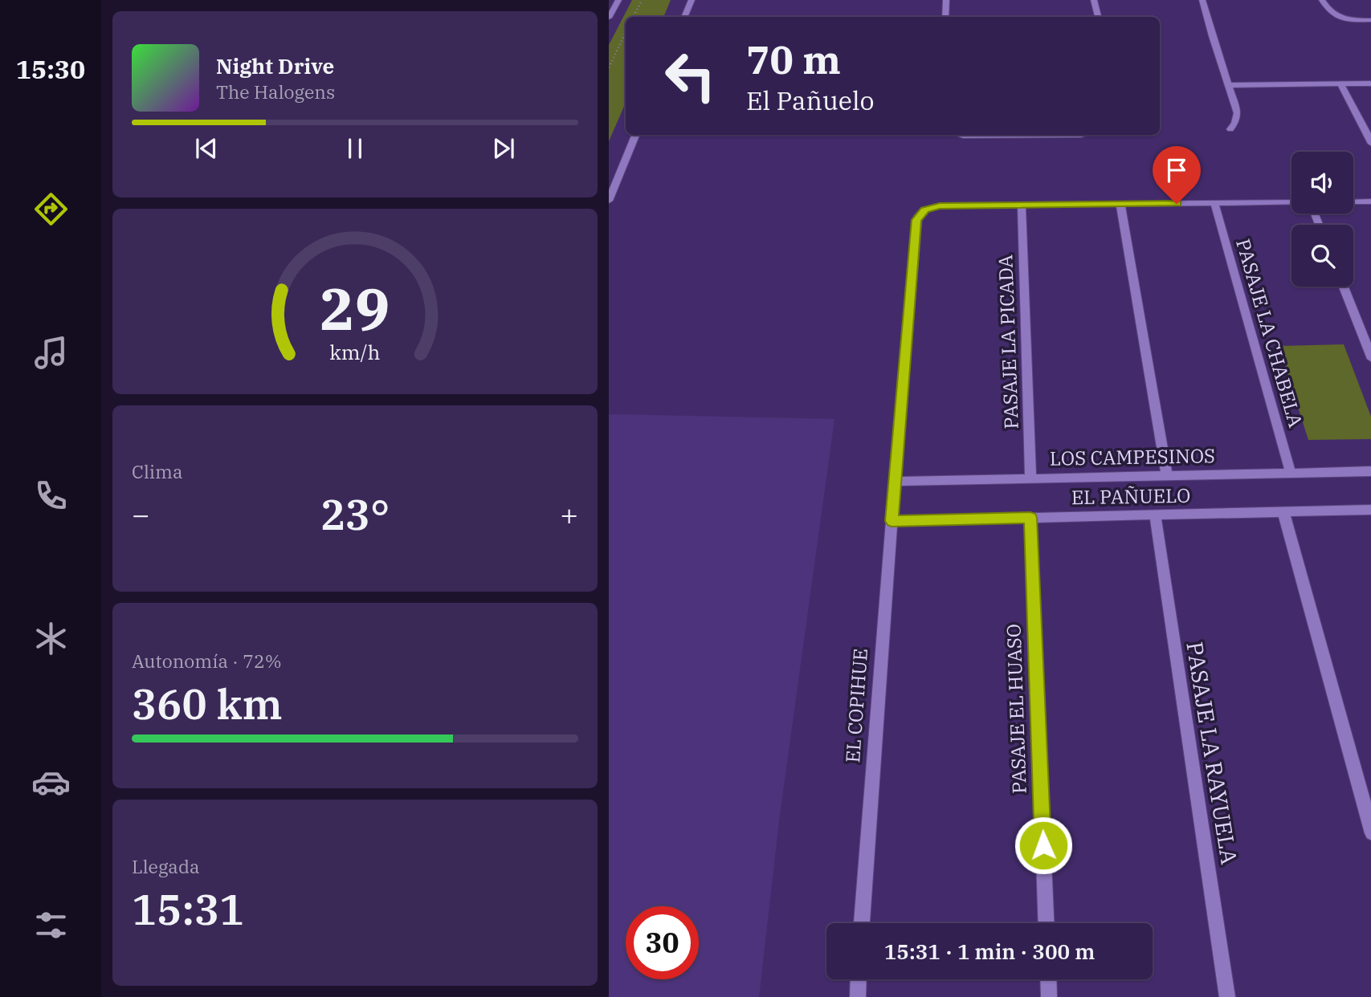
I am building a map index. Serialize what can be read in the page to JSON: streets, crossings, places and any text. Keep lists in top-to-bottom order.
{
  "streets": {
    "street": [
      "PASAJE LA CHABELA",
      "PASAJE LA PICADA",
      "LOS CAMPESINOS",
      "EL PAÑUELO",
      "EL COPIHUE",
      "PASAJE EL HUASO",
      "PASAJE LA RAYUELA"
    ]
  },
  "crossings": [
    ["PASAJE LA CHABELA", "LOS CAMPESINOS"],
    ["PASAJE LA PICADA", "LOS CAMPESINOS"],
    ["PASAJE LA PICADA", "EL COPIHUE"],
    ["LOS CAMPESINOS", "EL COPIHUE"],
    ["EL PAÑUELO", "EL COPIHUE"],
    ["EL PAÑUELO", "PASAJE EL HUASO"],
    ["EL PAÑUELO", "PASAJE LA RAYUELA"]
  ],
  "page": {
    "tabs": "15:30",
    "turn": ["70 m", "El Pañuelo"],
    "song": ["Night Drive", "The Halogens"],
    "tile": [
      "Clima",
      ["Autonomía · 72%", "360 km"],
      ["Llegada", "15:31"]
    ],
    "heat": ["−", "23°", "+"],
    "limit": "30",
    "trip": "15:31 · 1 min · 300 m",
    "gauge": ["29", "km/h"]
  }
}
